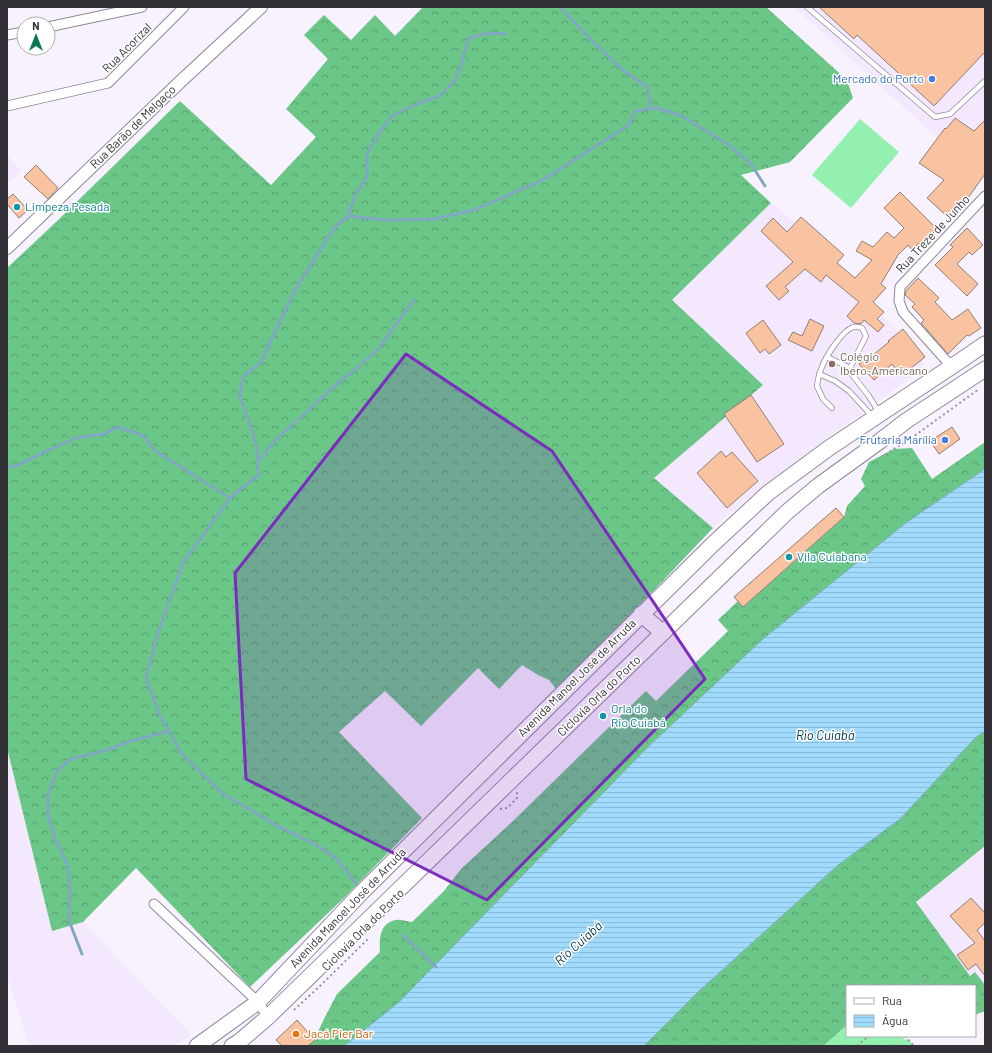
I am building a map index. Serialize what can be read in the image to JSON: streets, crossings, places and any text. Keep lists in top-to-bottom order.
{
  "streets": {
    "main road": ["Avenida Manoel José de Arruda"],
    "street": ["Rua Acorizal", "Rua Barão de Melgaço", "Rua Treze de Junho"],
    "path": ["Ciclovia Orla do Porto"]
  },
  "crossings": [
    ["Rua Treze de Junho", "Avenida Manoel José de Arruda"]
  ],
  "water": ["Rio Cuiabá"],
  "places": [
    "Mercado do Porto",
    "Limpeza Pesada",
    "Colégio Ibero-Americano",
    "Frutaria Marília",
    "Vila Cuiabana",
    "Orla do Rio Cuiabá",
    "Jacá Pier Bar"
  ],
  "legend": ["Rua", "Água"],
  "north": "top"
}
